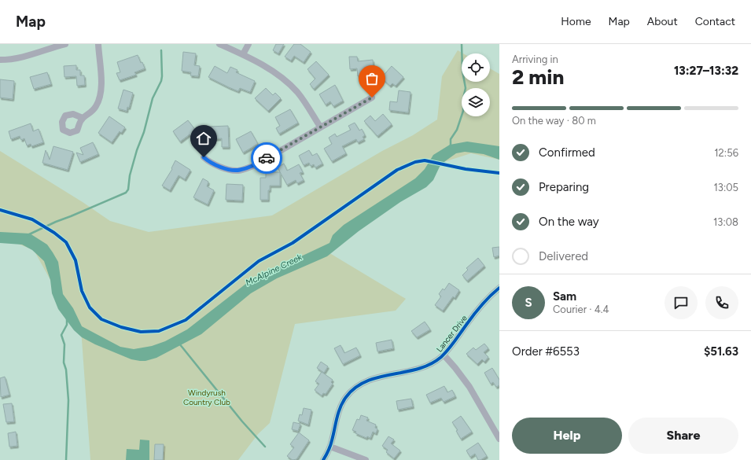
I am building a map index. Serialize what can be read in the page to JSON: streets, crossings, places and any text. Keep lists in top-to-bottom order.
{
  "streets": {
    "street": ["Lancer Drive"]
  },
  "water": ["McAlpine Creek"],
  "parks": ["Windyrush Country Club"],
  "page": {
    "header": "Map",
    "nav": [
      "Home",
      "Map",
      "About",
      "Contact"
    ],
    "heading": ["2 min", "Arriving in", "13:27–13:32"],
    "panel": [
      "Sam",
      "Courier · 4.4",
      "Order #6553",
      "$51.63"
    ],
    "bar": "On the way · 80 m",
    "list": [
      ["Confirmed", "12:56"],
      ["Preparing", "13:05"],
      ["On the way", "13:08"],
      "Delivered"
    ],
    "round": "S",
    "buttons": ["Help", "Share"]
  }
}
